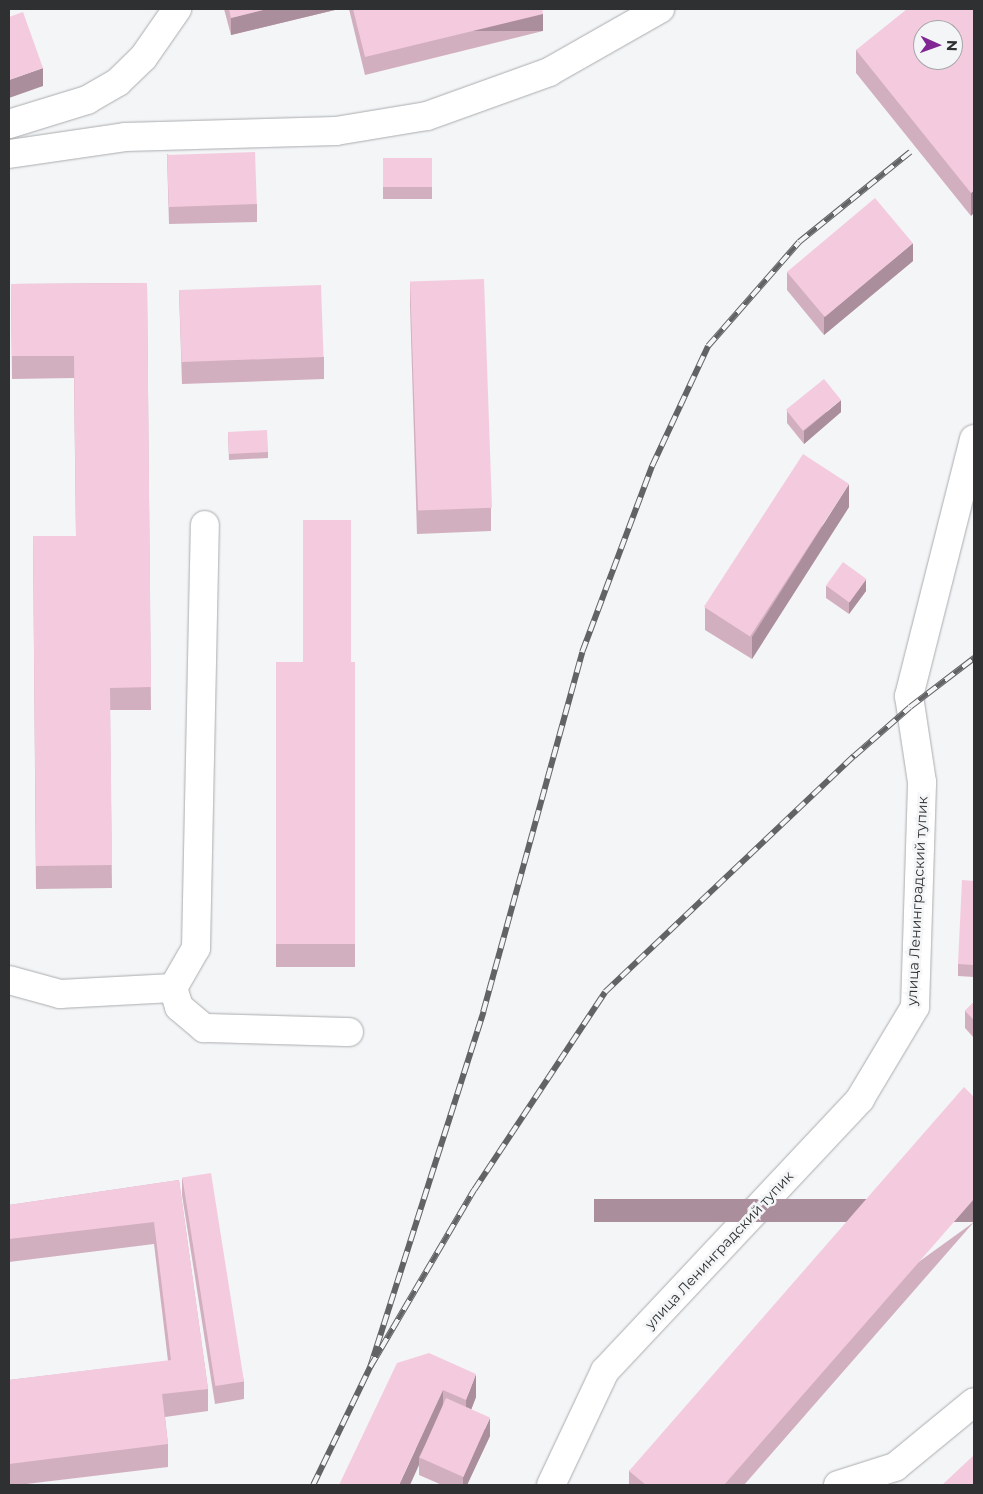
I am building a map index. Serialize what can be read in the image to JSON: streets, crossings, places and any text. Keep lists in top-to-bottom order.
{
  "streets": {
    "street": ["улица Ленинградский тупик"]
  },
  "north": "right"
}
